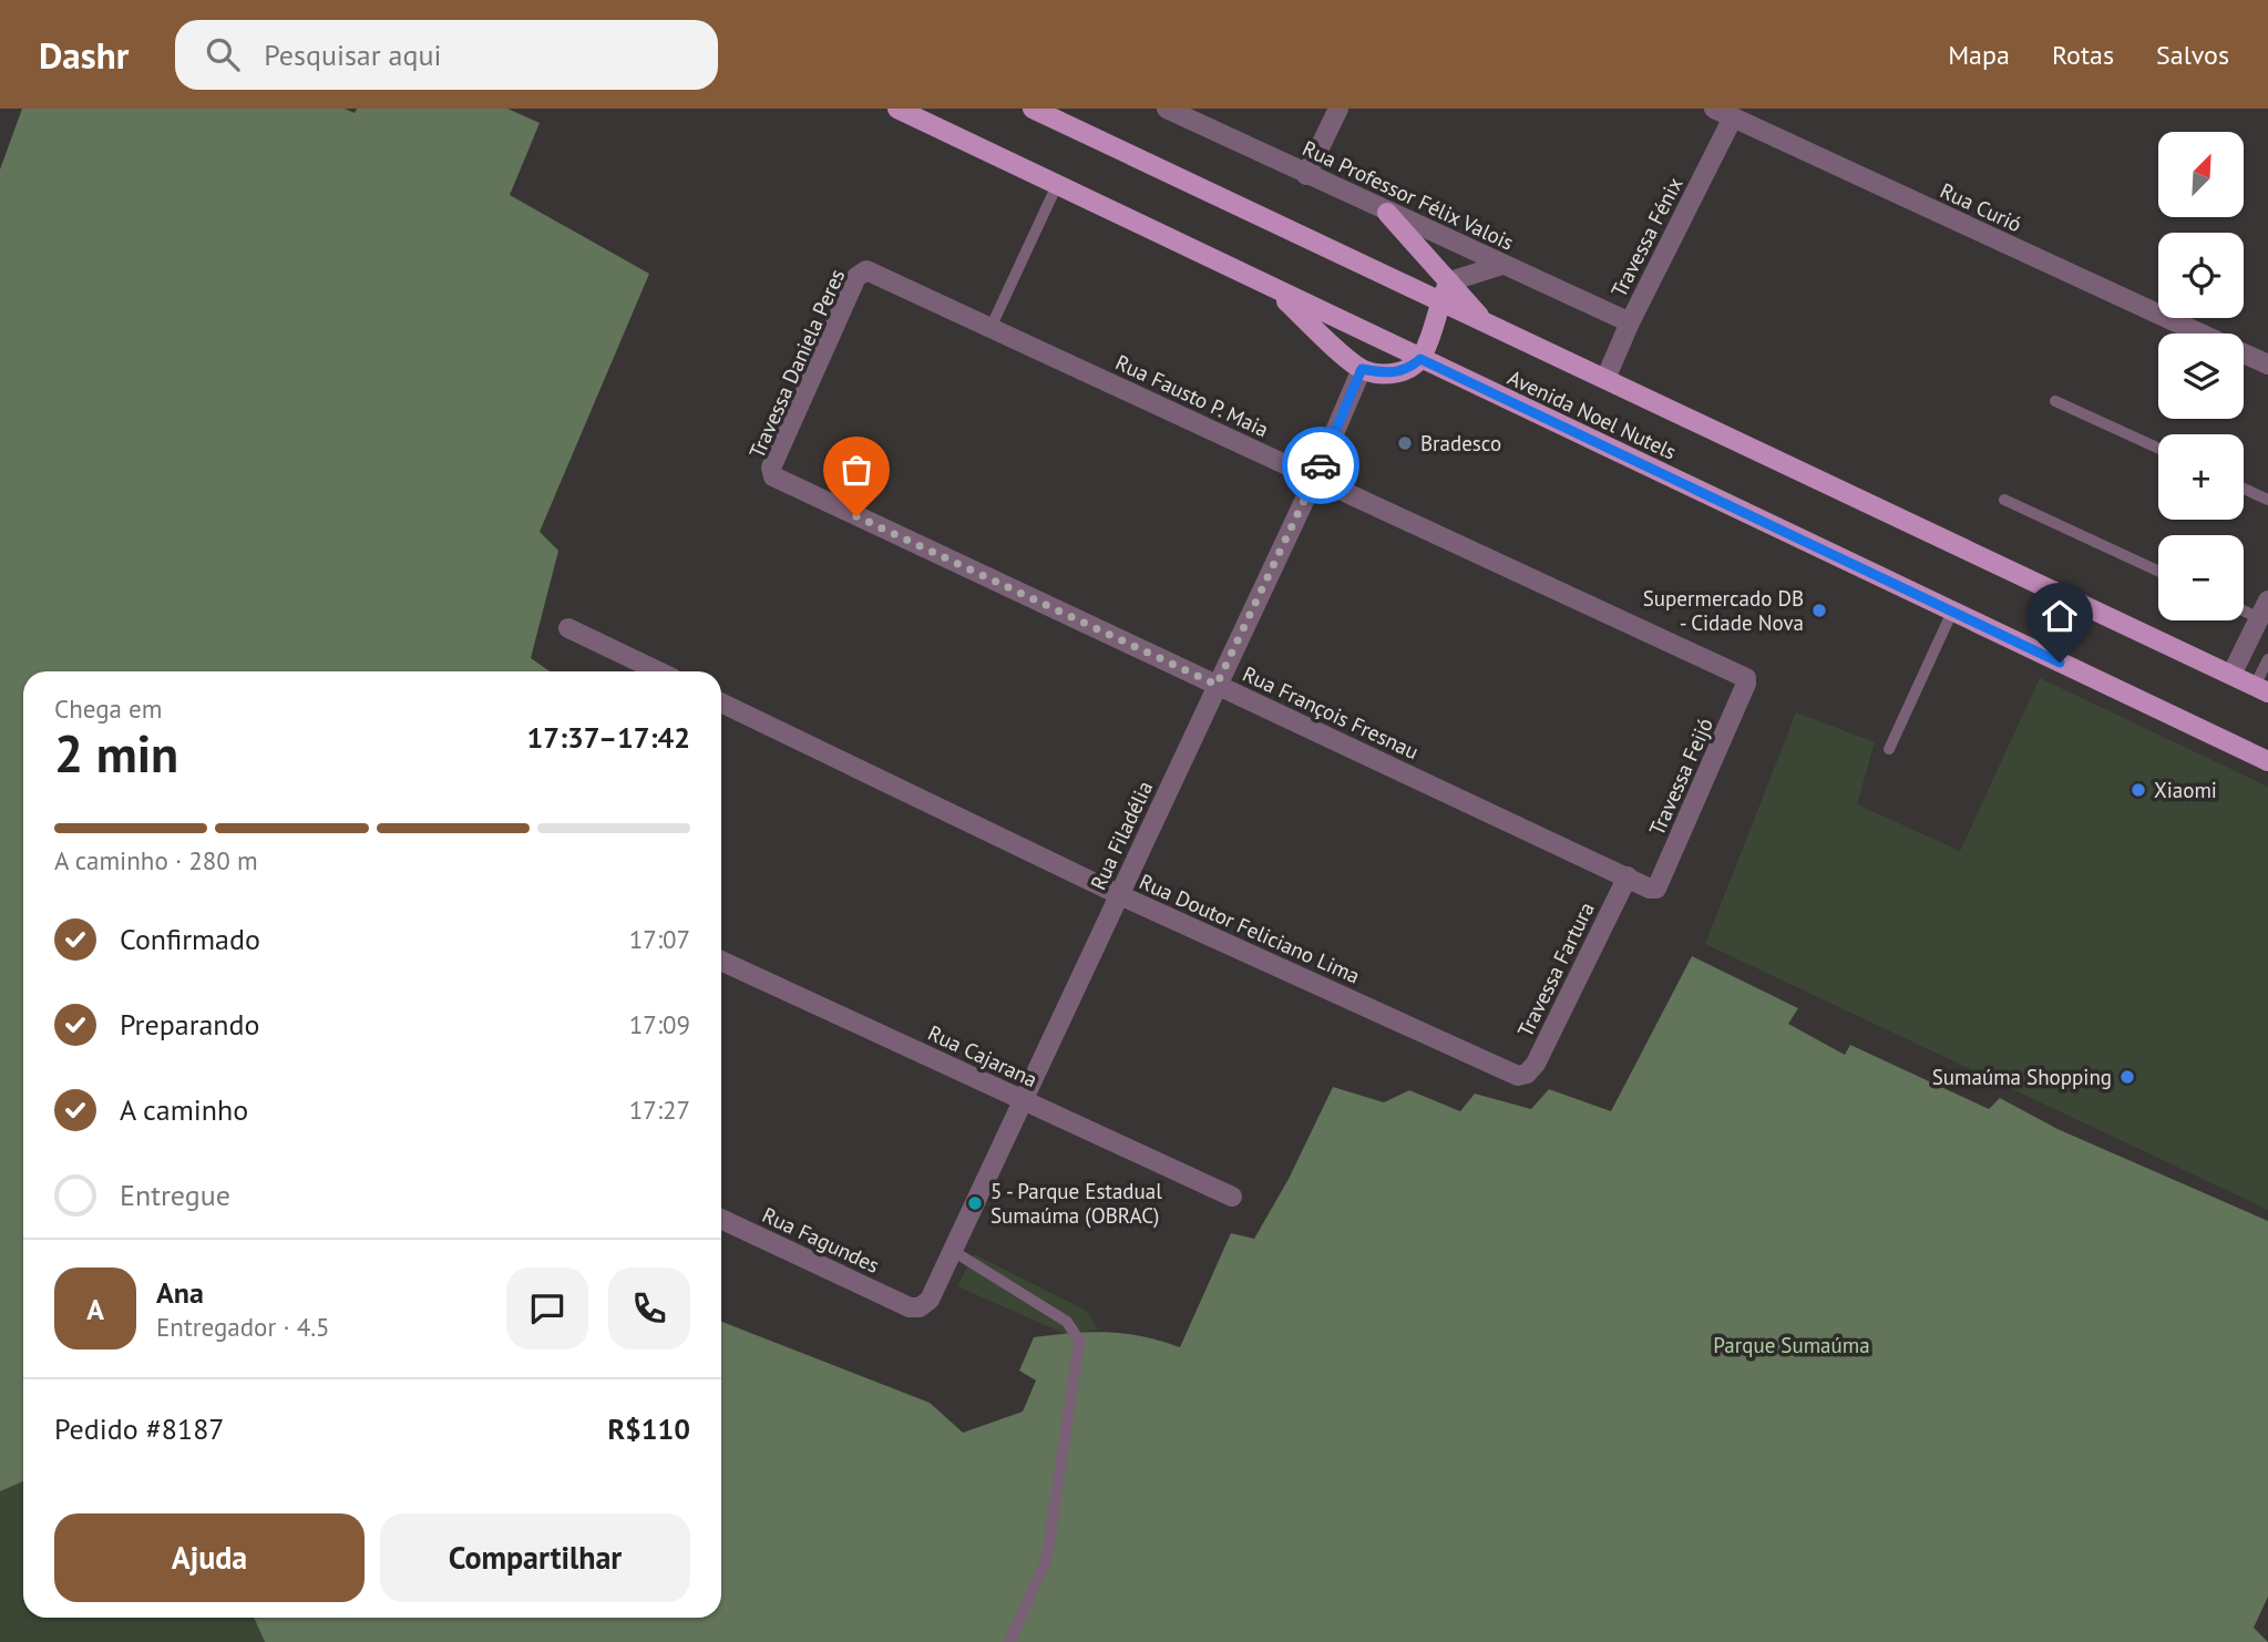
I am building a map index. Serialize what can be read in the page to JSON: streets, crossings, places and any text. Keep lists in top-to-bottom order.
{
  "streets": {
    "main road": ["Avenida Noel Nutels"],
    "street": [
      "Rua Professor Félix Valois",
      "Rua Curió",
      "Travessa Fénix",
      "Travessa Daniela Peres",
      "Rua Fausto P. Maia",
      "Rua François Fresnau",
      "Travessa Feijó",
      "Rua Filadélia",
      "Rua Doutor Feliciano Lima",
      "Travessa Fartura",
      "Rua Cajarana",
      "Rua Fagundes"
    ]
  },
  "crossings": [
    ["Rua Professor Félix Valois", "Travessa Fénix"],
    ["Rua Curió", "Travessa Fénix"],
    ["Travessa Fénix", "Avenida Noel Nutels"],
    ["Travessa Daniela Peres", "Rua Fausto P. Maia"],
    ["Travessa Daniela Peres", "Rua François Fresnau"],
    ["Rua Fausto P. Maia", "Travessa Feijó"],
    ["Rua Fausto P. Maia", "Rua Filadélia"],
    ["Rua François Fresnau", "Travessa Feijó"],
    ["Rua François Fresnau", "Rua Filadélia"],
    ["Rua François Fresnau", "Travessa Fartura"],
    ["Rua Filadélia", "Rua Doutor Feliciano Lima"],
    ["Rua Filadélia", "Rua Cajarana"],
    ["Rua Filadélia", "Rua Fagundes"],
    ["Rua Doutor Feliciano Lima", "Travessa Fartura"]
  ],
  "parks": ["Parque Sumaúma"],
  "places": [
    "Bradesco",
    "Supermercado DB - Cidade Nova",
    "Xiaomi",
    "Sumaúma Shopping",
    "5 - Parque Estadual Sumaúma (OBRAC)"
  ],
  "north": "top right",
  "page": {
    "header": "Dashr",
    "search": "Pesquisar aqui",
    "nav": ["Mapa", "Rotas", "Salvos"],
    "map_buttons": ["+", "−"],
    "heading": ["2 min", "Chega em", "17:37–17:42"],
    "panel": [
      "Ana",
      "Entregador · 4.5",
      "Pedido #8187",
      "R$110"
    ],
    "bar": "A caminho · 280 m",
    "list": [
      ["Confirmado", "17:07"],
      ["Preparando", "17:09"],
      ["A caminho", "17:27"],
      "Entregue"
    ],
    "round": "A",
    "buttons": ["Ajuda", "Compartilhar"]
  }
}
